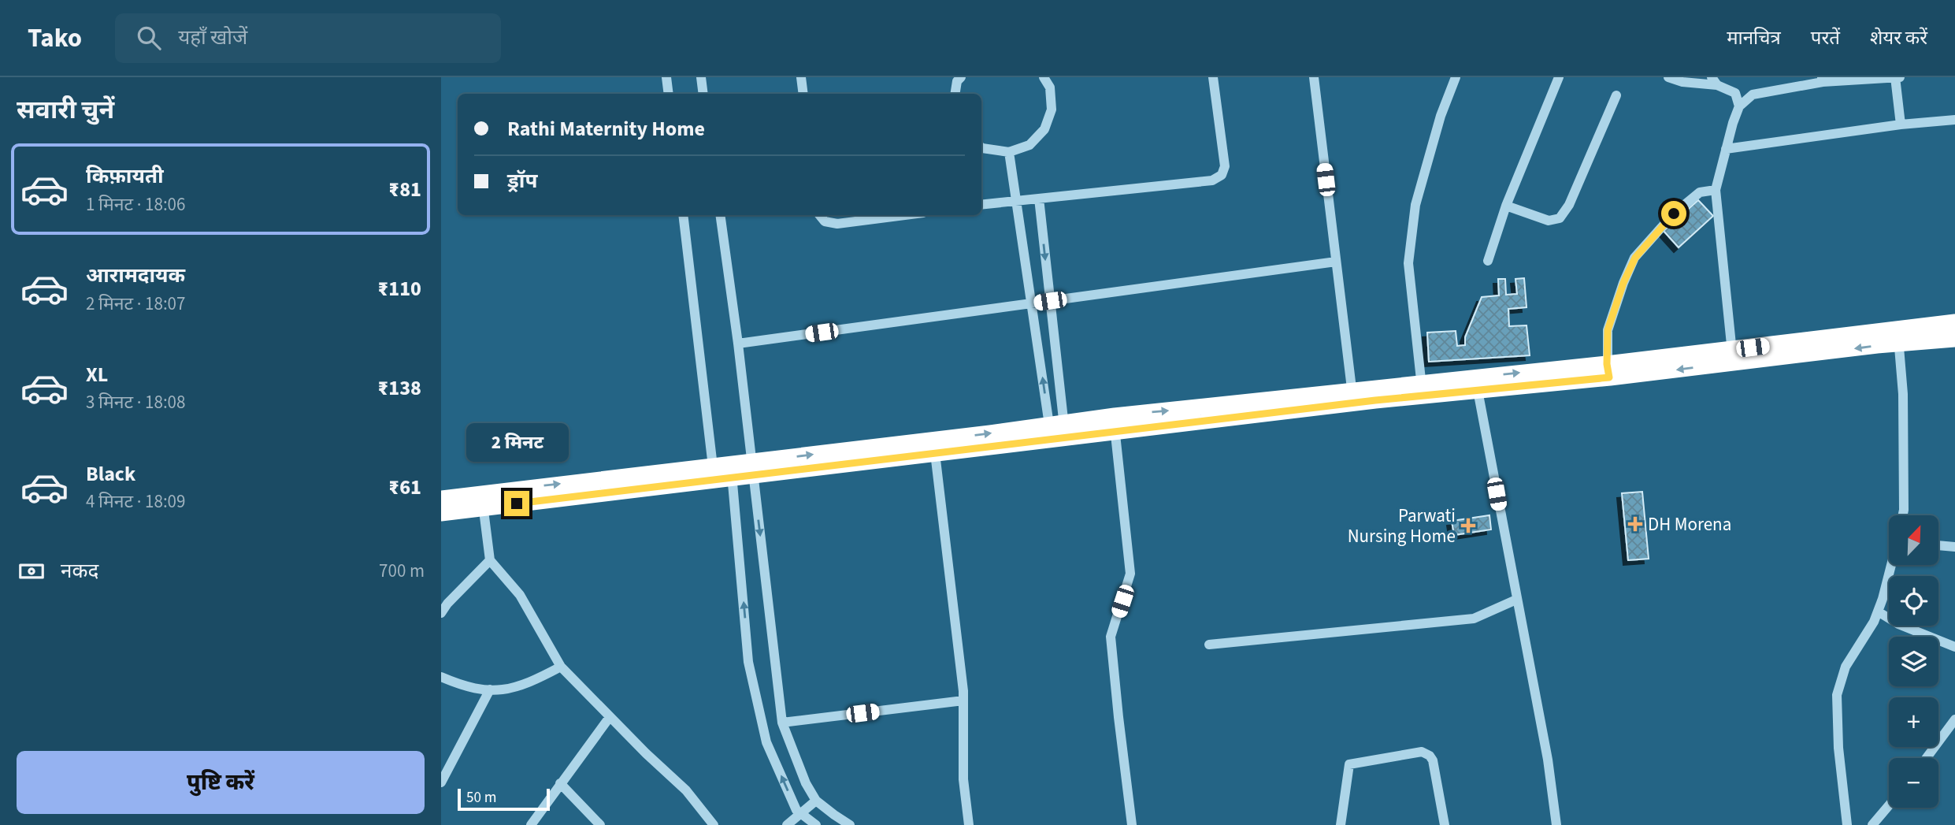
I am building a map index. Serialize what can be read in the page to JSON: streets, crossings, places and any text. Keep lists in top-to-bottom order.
{
  "places": {
    "health": ["DH Morena", "Parwati Nursing Home"]
  },
  "scale_bar": "50 m",
  "north": "top right",
  "page": {
    "header": "Tako",
    "search": "यहाँ खोजें",
    "nav": ["मानचित्र", "परतें", "शेयर करें"],
    "heading": "सवारी चुनें",
    "banner": ["Rathi Maternity Home", "ड्रॉप"],
    "list": [
      {
        "name": "किफ़ायती",
        "note": "1 मिनट · 18:06",
        "value": "₹81"
      },
      {
        "name": "आरामदायक",
        "note": "2 मिनट · 18:07",
        "value": "₹110"
      },
      {
        "name": "XL",
        "note": "3 मिनट · 18:08",
        "value": "₹138"
      },
      {
        "name": "Black",
        "note": "4 मिनट · 18:09",
        "value": "₹61"
      }
    ],
    "bubble": "2 मिनट",
    "map_buttons": ["+", "−"],
    "pay": ["नकद", "700 m"],
    "buttons": "पुष्टि करें",
    "scale": "50 m"
  }
}
